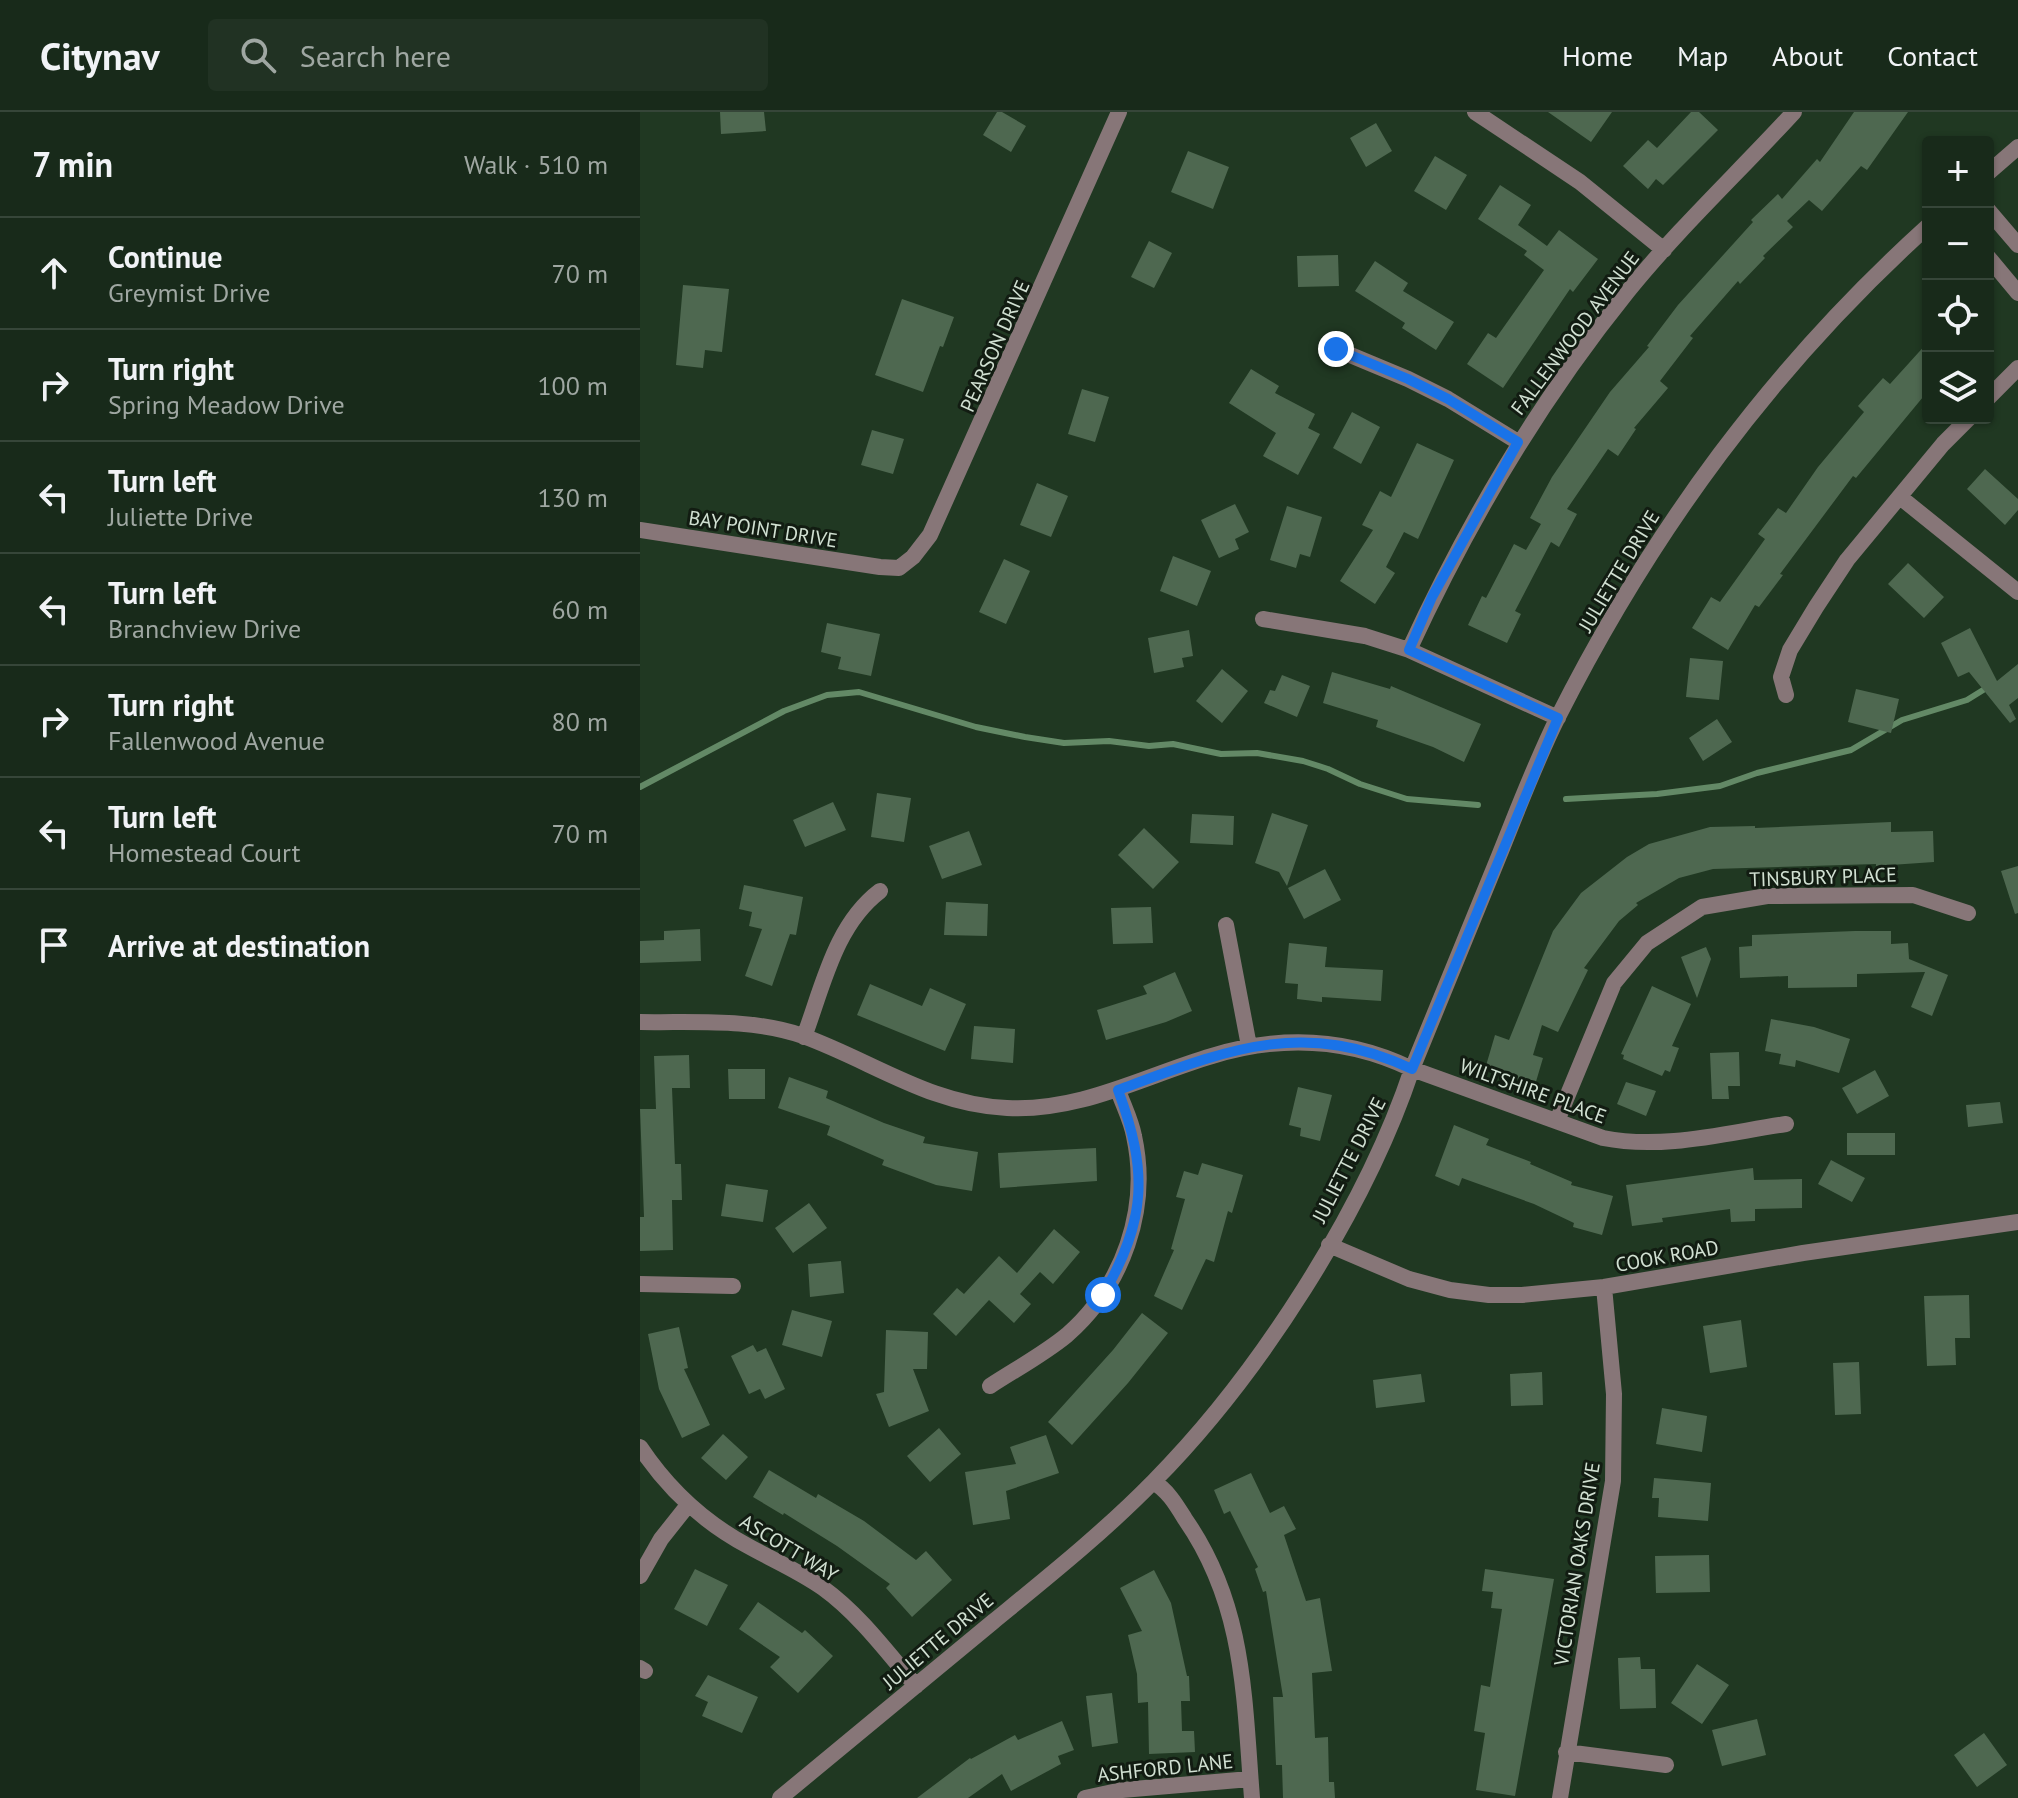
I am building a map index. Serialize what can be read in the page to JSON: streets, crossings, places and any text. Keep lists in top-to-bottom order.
{
  "streets": {
    "street": [
      "FALLENWOOD AVENUE",
      "PEARSON DRIVE",
      "BAY POINT DRIVE",
      "JULIETTE DRIVE",
      "TINSBURY PLACE",
      "WILTSHIRE PLACE",
      "COOK ROAD",
      "ASCOTT WAY",
      "VICTORIAN OAKS DRIVE",
      "ASHFORD LANE"
    ]
  },
  "crossings": [
    ["PEARSON DRIVE", "BAY POINT DRIVE"],
    ["JULIETTE DRIVE", "WILTSHIRE PLACE"],
    ["JULIETTE DRIVE", "COOK ROAD"],
    ["JULIETTE DRIVE", "ASCOTT WAY"],
    ["TINSBURY PLACE", "WILTSHIRE PLACE"],
    ["COOK ROAD", "VICTORIAN OAKS DRIVE"]
  ],
  "page": {
    "header": "Citynav",
    "search": "Search here",
    "nav": [
      "Home",
      "Map",
      "About",
      "Contact"
    ],
    "heading": ["7 min", "Walk · 510 m"],
    "map_buttons": ["+", "−"],
    "list": [
      ["Continue", "Greymist Drive", "70 m"],
      ["Turn right", "Spring Meadow Drive", "100 m"],
      ["Turn left", "Juliette Drive", "130 m"],
      ["Turn left", "Branchview Drive", "60 m"],
      ["Turn right", "Fallenwood Avenue", "80 m"],
      ["Turn left", "Homestead Court", "70 m"],
      "Arrive at destination"
    ]
  }
}
